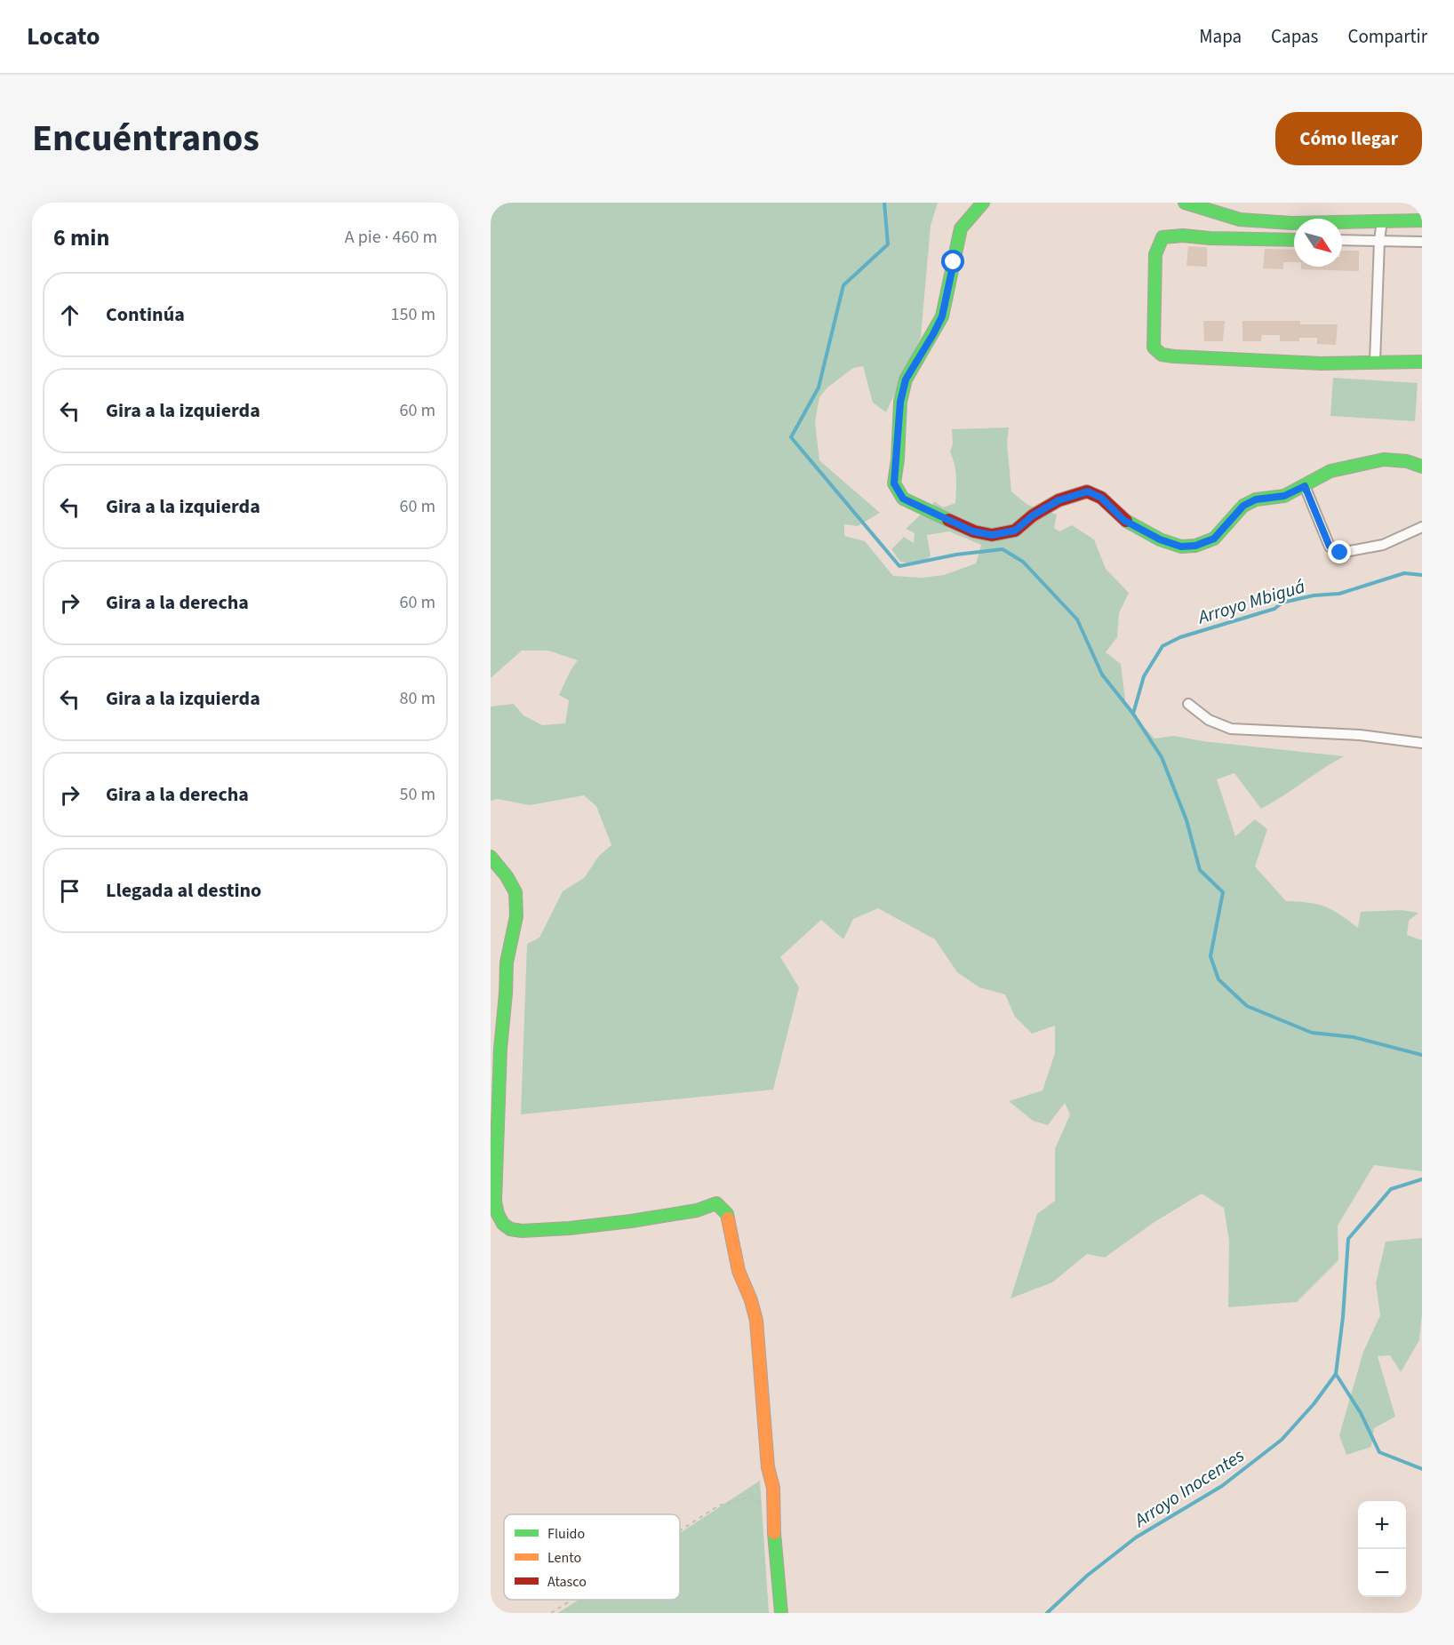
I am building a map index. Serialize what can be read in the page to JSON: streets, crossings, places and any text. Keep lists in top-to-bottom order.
{
  "water": ["Arroyo Mbiguá", "Arroyo Inocentes"],
  "legend": ["Fluido", "Lento", "Atasco"],
  "north": "bottom right",
  "page": {
    "header": "Locato",
    "nav": ["Mapa", "Capas", "Compartir"],
    "title": "Encuéntranos",
    "buttons": "Cómo llegar",
    "heading": ["6 min", "A pie · 460 m"],
    "list": [
      ["Continúa", "150 m"],
      ["Gira a la izquierda", "60 m"],
      ["Gira a la izquierda", "60 m"],
      ["Gira a la derecha", "60 m"],
      ["Gira a la izquierda", "80 m"],
      ["Gira a la derecha", "50 m"],
      "Llegada al destino"
    ],
    "map_buttons": ["+", "−"]
  }
}
